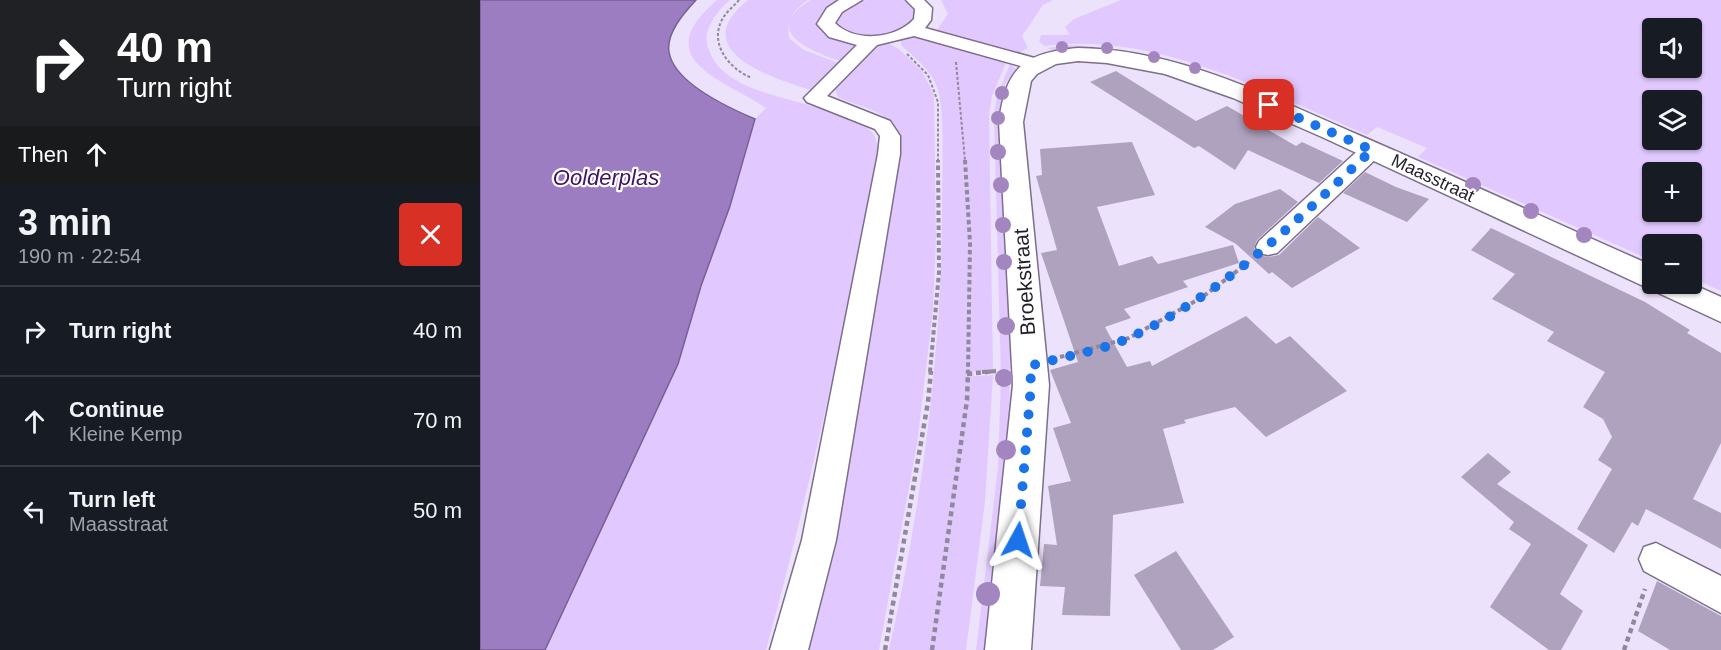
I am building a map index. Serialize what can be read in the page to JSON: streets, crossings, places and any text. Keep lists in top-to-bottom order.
{
  "streets": {
    "street": ["Maasstraat", "Broekstraat"]
  },
  "crossings": [
    ["Maasstraat", "Broekstraat"]
  ],
  "water": ["Oolderplas"],
  "page": {
    "turn": ["40 m", "Turn right"],
    "map_buttons": ["+", "−"],
    "then": "Then",
    "heading": ["3 min", "190 m · 22:54"],
    "list": [
      {
        "name": "Turn right",
        "value": "40 m"
      },
      {
        "name": "Continue",
        "note": "Kleine Kemp",
        "value": "70 m"
      },
      {
        "name": "Turn left",
        "note": "Maasstraat",
        "value": "50 m"
      }
    ]
  }
}
